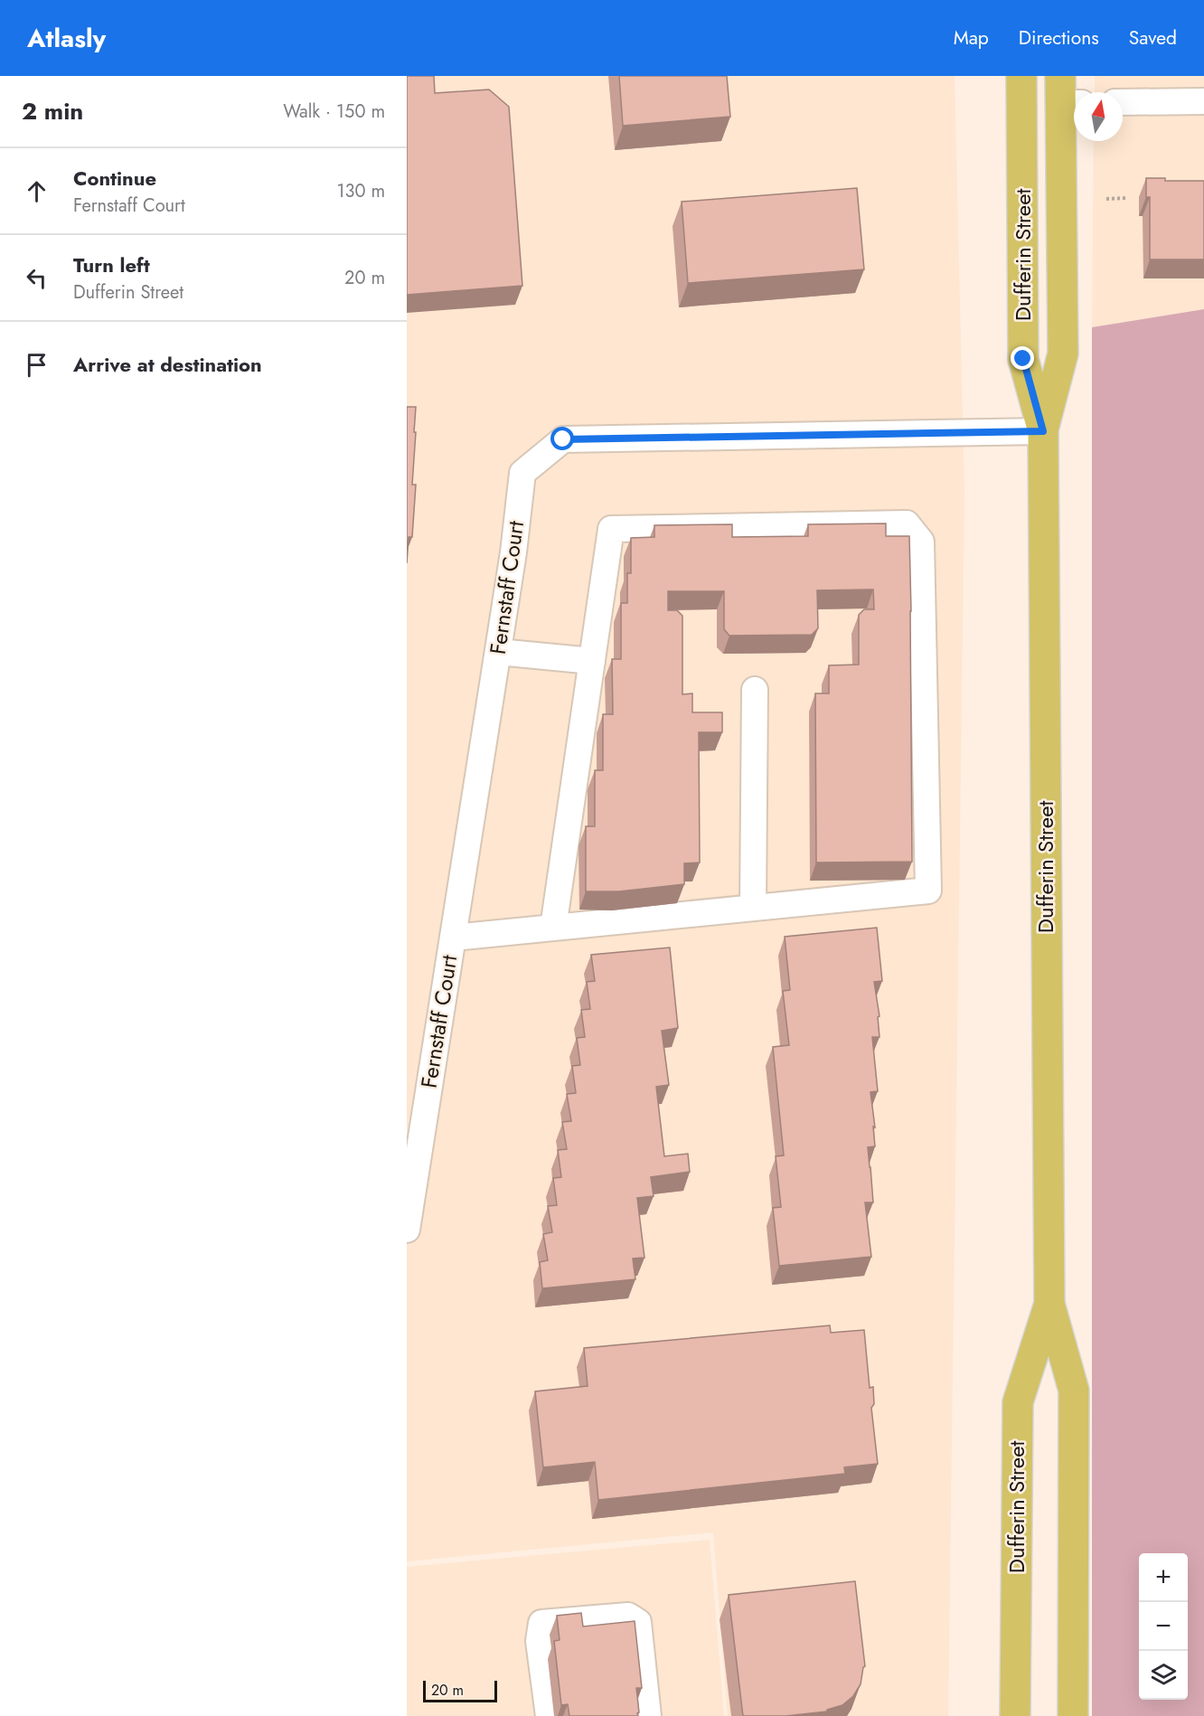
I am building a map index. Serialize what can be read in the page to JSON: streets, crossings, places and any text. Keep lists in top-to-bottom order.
{
  "streets": {
    "main road": ["Dufferin Street"],
    "street": ["Fernstaff Court"]
  },
  "crossings": [
    ["Dufferin Street", "Fernstaff Court"]
  ],
  "scale_bar": "20 m",
  "north": "top",
  "page": {
    "header": "Atlasly",
    "nav": ["Map", "Directions", "Saved"],
    "heading": ["2 min", "Walk · 150 m"],
    "list": [
      ["Continue", "Fernstaff Court", "130 m"],
      ["Turn left", "Dufferin Street", "20 m"],
      "Arrive at destination"
    ],
    "map_buttons": ["+", "−"],
    "scale": "20 m"
  }
}
